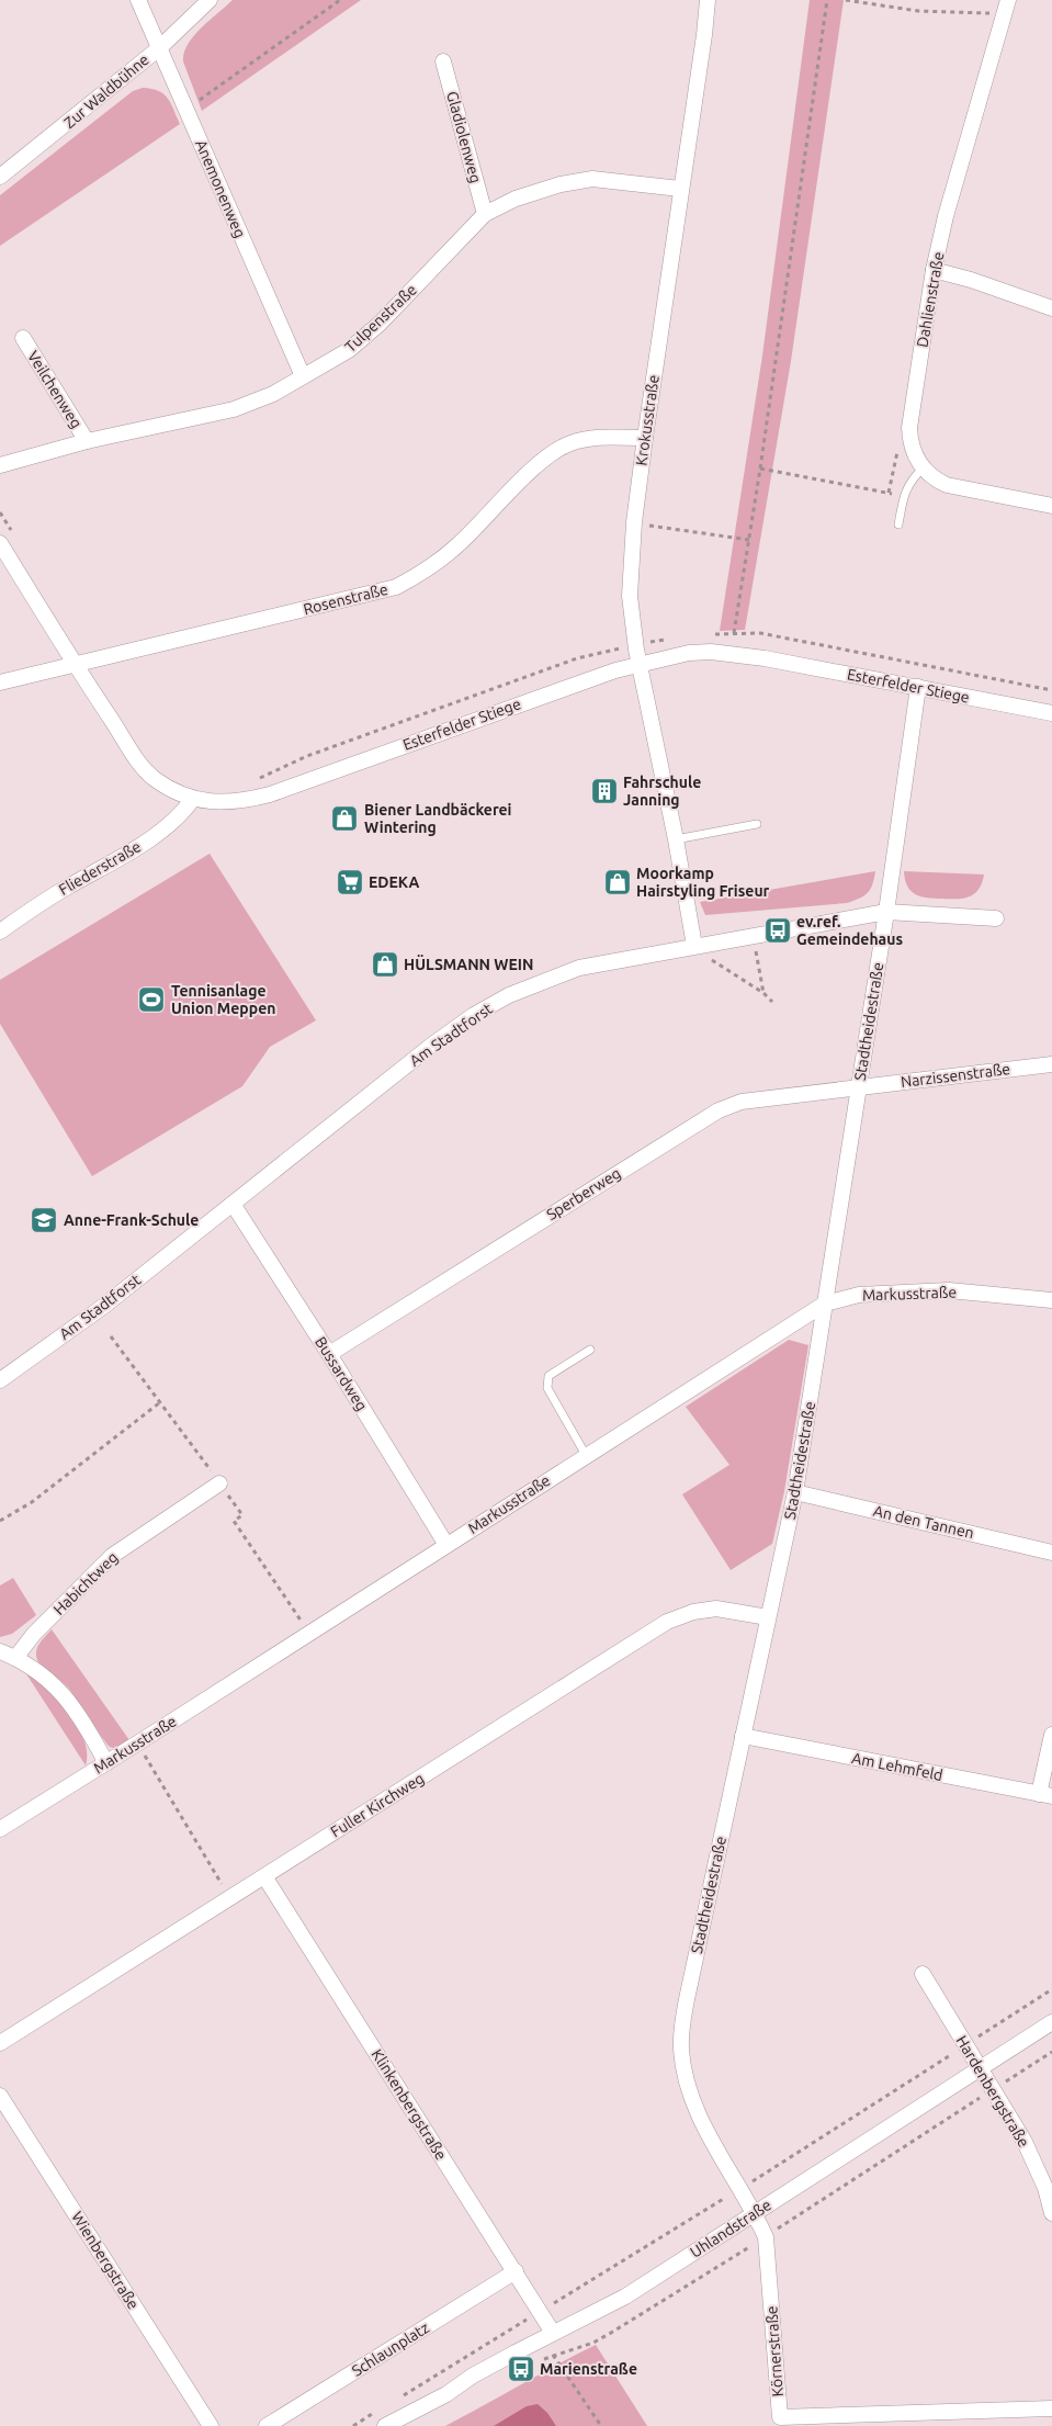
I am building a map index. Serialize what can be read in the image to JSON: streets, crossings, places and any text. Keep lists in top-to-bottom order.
{
  "streets": {
    "street": [
      "Zur Waldbühne",
      "Gladiolenweg",
      "Anemonenweg",
      "Dahlienstraße",
      "Tulpenstraße",
      "Veilchenweg",
      "Krokusstraße",
      "Rosenstraße",
      "Esterfelder Stiege",
      "Fliederstraße",
      "Stadtheidestraße",
      "Am Stadtforst",
      "Narzissenstraße",
      "Sperberweg",
      "Markusstraße",
      "Bussardweg",
      "An den Tannen",
      "Habichtweg",
      "Am Lehmfeld",
      "Fuller Kirchweg",
      "Hardenbergstraße",
      "Klinkenbergstraße",
      "Uhlandstraße",
      "Wienbergstraße",
      "Schlaunplatz",
      "Körnerstraße"
    ]
  },
  "crossings": [
    ["Zur Waldbühne", "Anemonenweg"],
    ["Gladiolenweg", "Tulpenstraße"],
    ["Anemonenweg", "Tulpenstraße"],
    ["Tulpenstraße", "Veilchenweg"],
    ["Tulpenstraße", "Krokusstraße"],
    ["Krokusstraße", "Rosenstraße"],
    ["Krokusstraße", "Esterfelder Stiege"],
    ["Krokusstraße", "Am Stadtforst"],
    ["Rosenstraße", "Esterfelder Stiege"],
    ["Esterfelder Stiege", "Fliederstraße"],
    ["Esterfelder Stiege", "Stadtheidestraße"],
    ["Stadtheidestraße", "Am Stadtforst"],
    ["Stadtheidestraße", "Narzissenstraße"],
    ["Stadtheidestraße", "Sperberweg"],
    ["Stadtheidestraße", "Markusstraße"],
    ["Stadtheidestraße", "An den Tannen"],
    ["Stadtheidestraße", "Am Lehmfeld"],
    ["Stadtheidestraße", "Fuller Kirchweg"],
    ["Stadtheidestraße", "Uhlandstraße"],
    ["Stadtheidestraße", "Körnerstraße"],
    ["Am Stadtforst", "Bussardweg"],
    ["Narzissenstraße", "Sperberweg"],
    ["Sperberweg", "Bussardweg"],
    ["Markusstraße", "Bussardweg"],
    ["Fuller Kirchweg", "Klinkenbergstraße"],
    ["Hardenbergstraße", "Uhlandstraße"],
    ["Klinkenbergstraße", "Uhlandstraße"],
    ["Klinkenbergstraße", "Schlaunplatz"],
    ["Uhlandstraße", "Körnerstraße"]
  ],
  "places": {
    "building": ["Fahrschule Janning"],
    "shop": ["Biener Landbäckerei Wintering", "Moorkamp Hairstyling Friseur", "HÜLSMANN WEIN"],
    "supermarket": ["EDEKA"],
    "bus stop": ["ev.ref. Gemeindehaus", "Marienstraße"],
    "sports": ["Tennisanlage Union Meppen"],
    "school or university": ["Anne-Frank-Schule"]
  }
}
